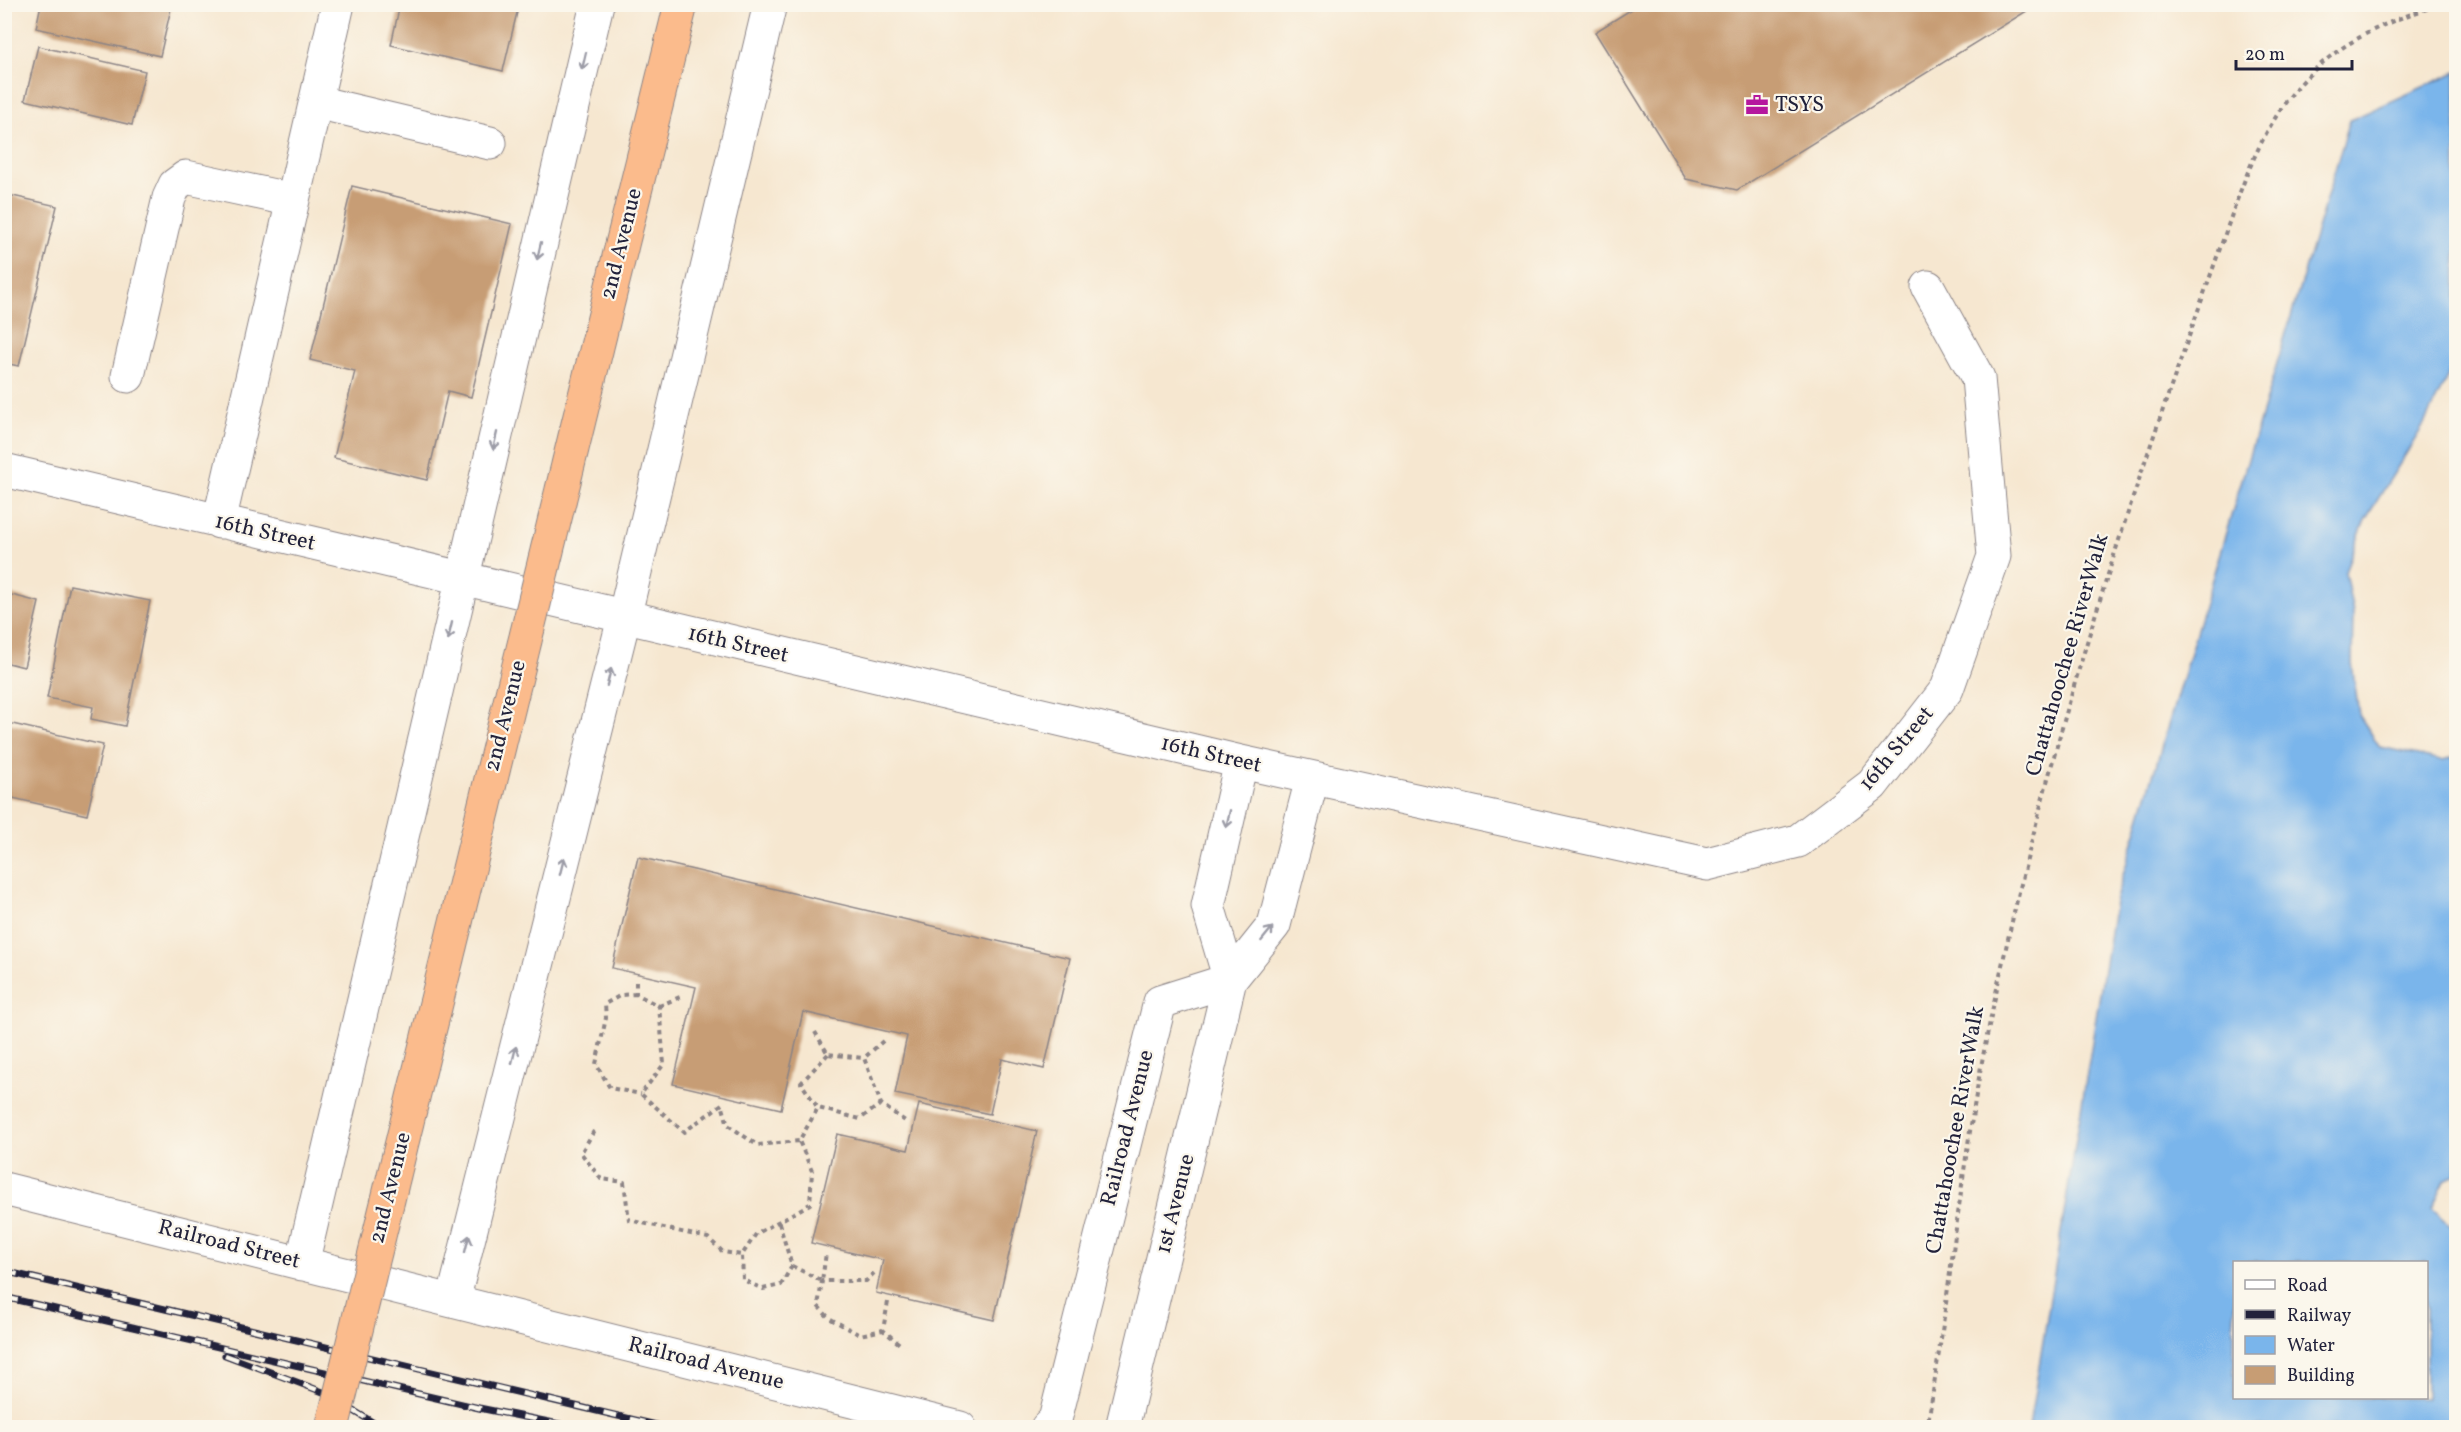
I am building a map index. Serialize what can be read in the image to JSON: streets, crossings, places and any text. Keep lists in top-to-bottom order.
{
  "streets": {
    "main road": ["2nd Avenue"],
    "street": [
      "16th Street",
      "Railroad Avenue",
      "1st Avenue",
      "Railroad Street"
    ],
    "path": ["Chattahoochee RiverWalk"]
  },
  "crossings": [
    ["16th Street", "1st Avenue"],
    ["Railroad Avenue", "1st Avenue"],
    ["Railroad Avenue", "Railroad Street"]
  ],
  "places": {
    "office": ["TSYS"]
  },
  "legend": [
    "Road",
    "Railway",
    "Water",
    "Building"
  ],
  "scale_bar": "20 m"
}
